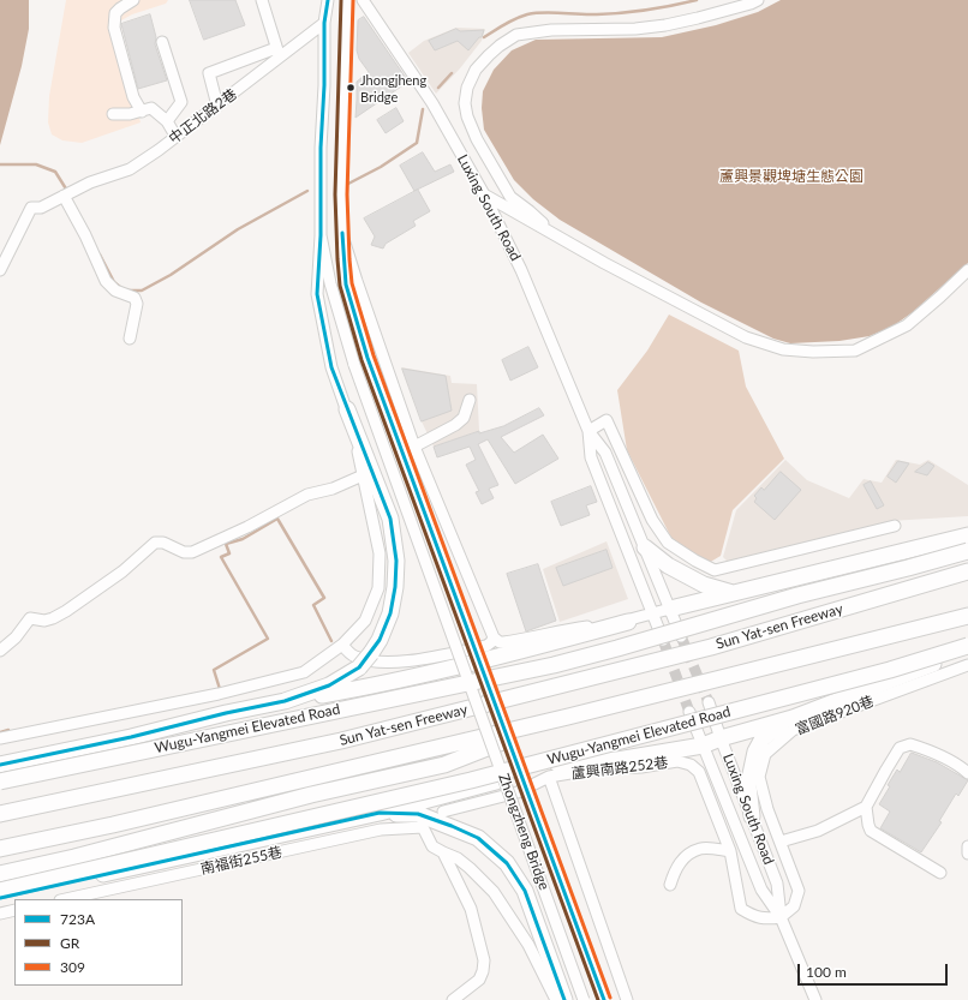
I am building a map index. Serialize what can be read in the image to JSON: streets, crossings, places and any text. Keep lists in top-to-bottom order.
{
  "streets": {
    "highway": ["Sun Yat-sen Freeway", "Wugu-Yangmei Elevated Road"],
    "street": [
      "中正北路2巷",
      "Luxing South Road",
      "富國路920巷",
      "蘆興南路252巷",
      "Zhongzheng Bridge",
      "南福街255巷"
    ]
  },
  "crossings": [
    ["Luxing South Road", "富國路920巷"],
    ["Luxing South Road", "蘆興南路252巷"],
    ["富國路920巷", "蘆興南路252巷"]
  ],
  "parks": ["蘆興景觀埤塘生態公園"],
  "places": ["Jhongjheng Bridge"],
  "lines": ["transit line 723A", "transit line GR", "transit line 309"],
  "legend": ["723A", "GR", "309"],
  "scale_bar": "100 m"
}
